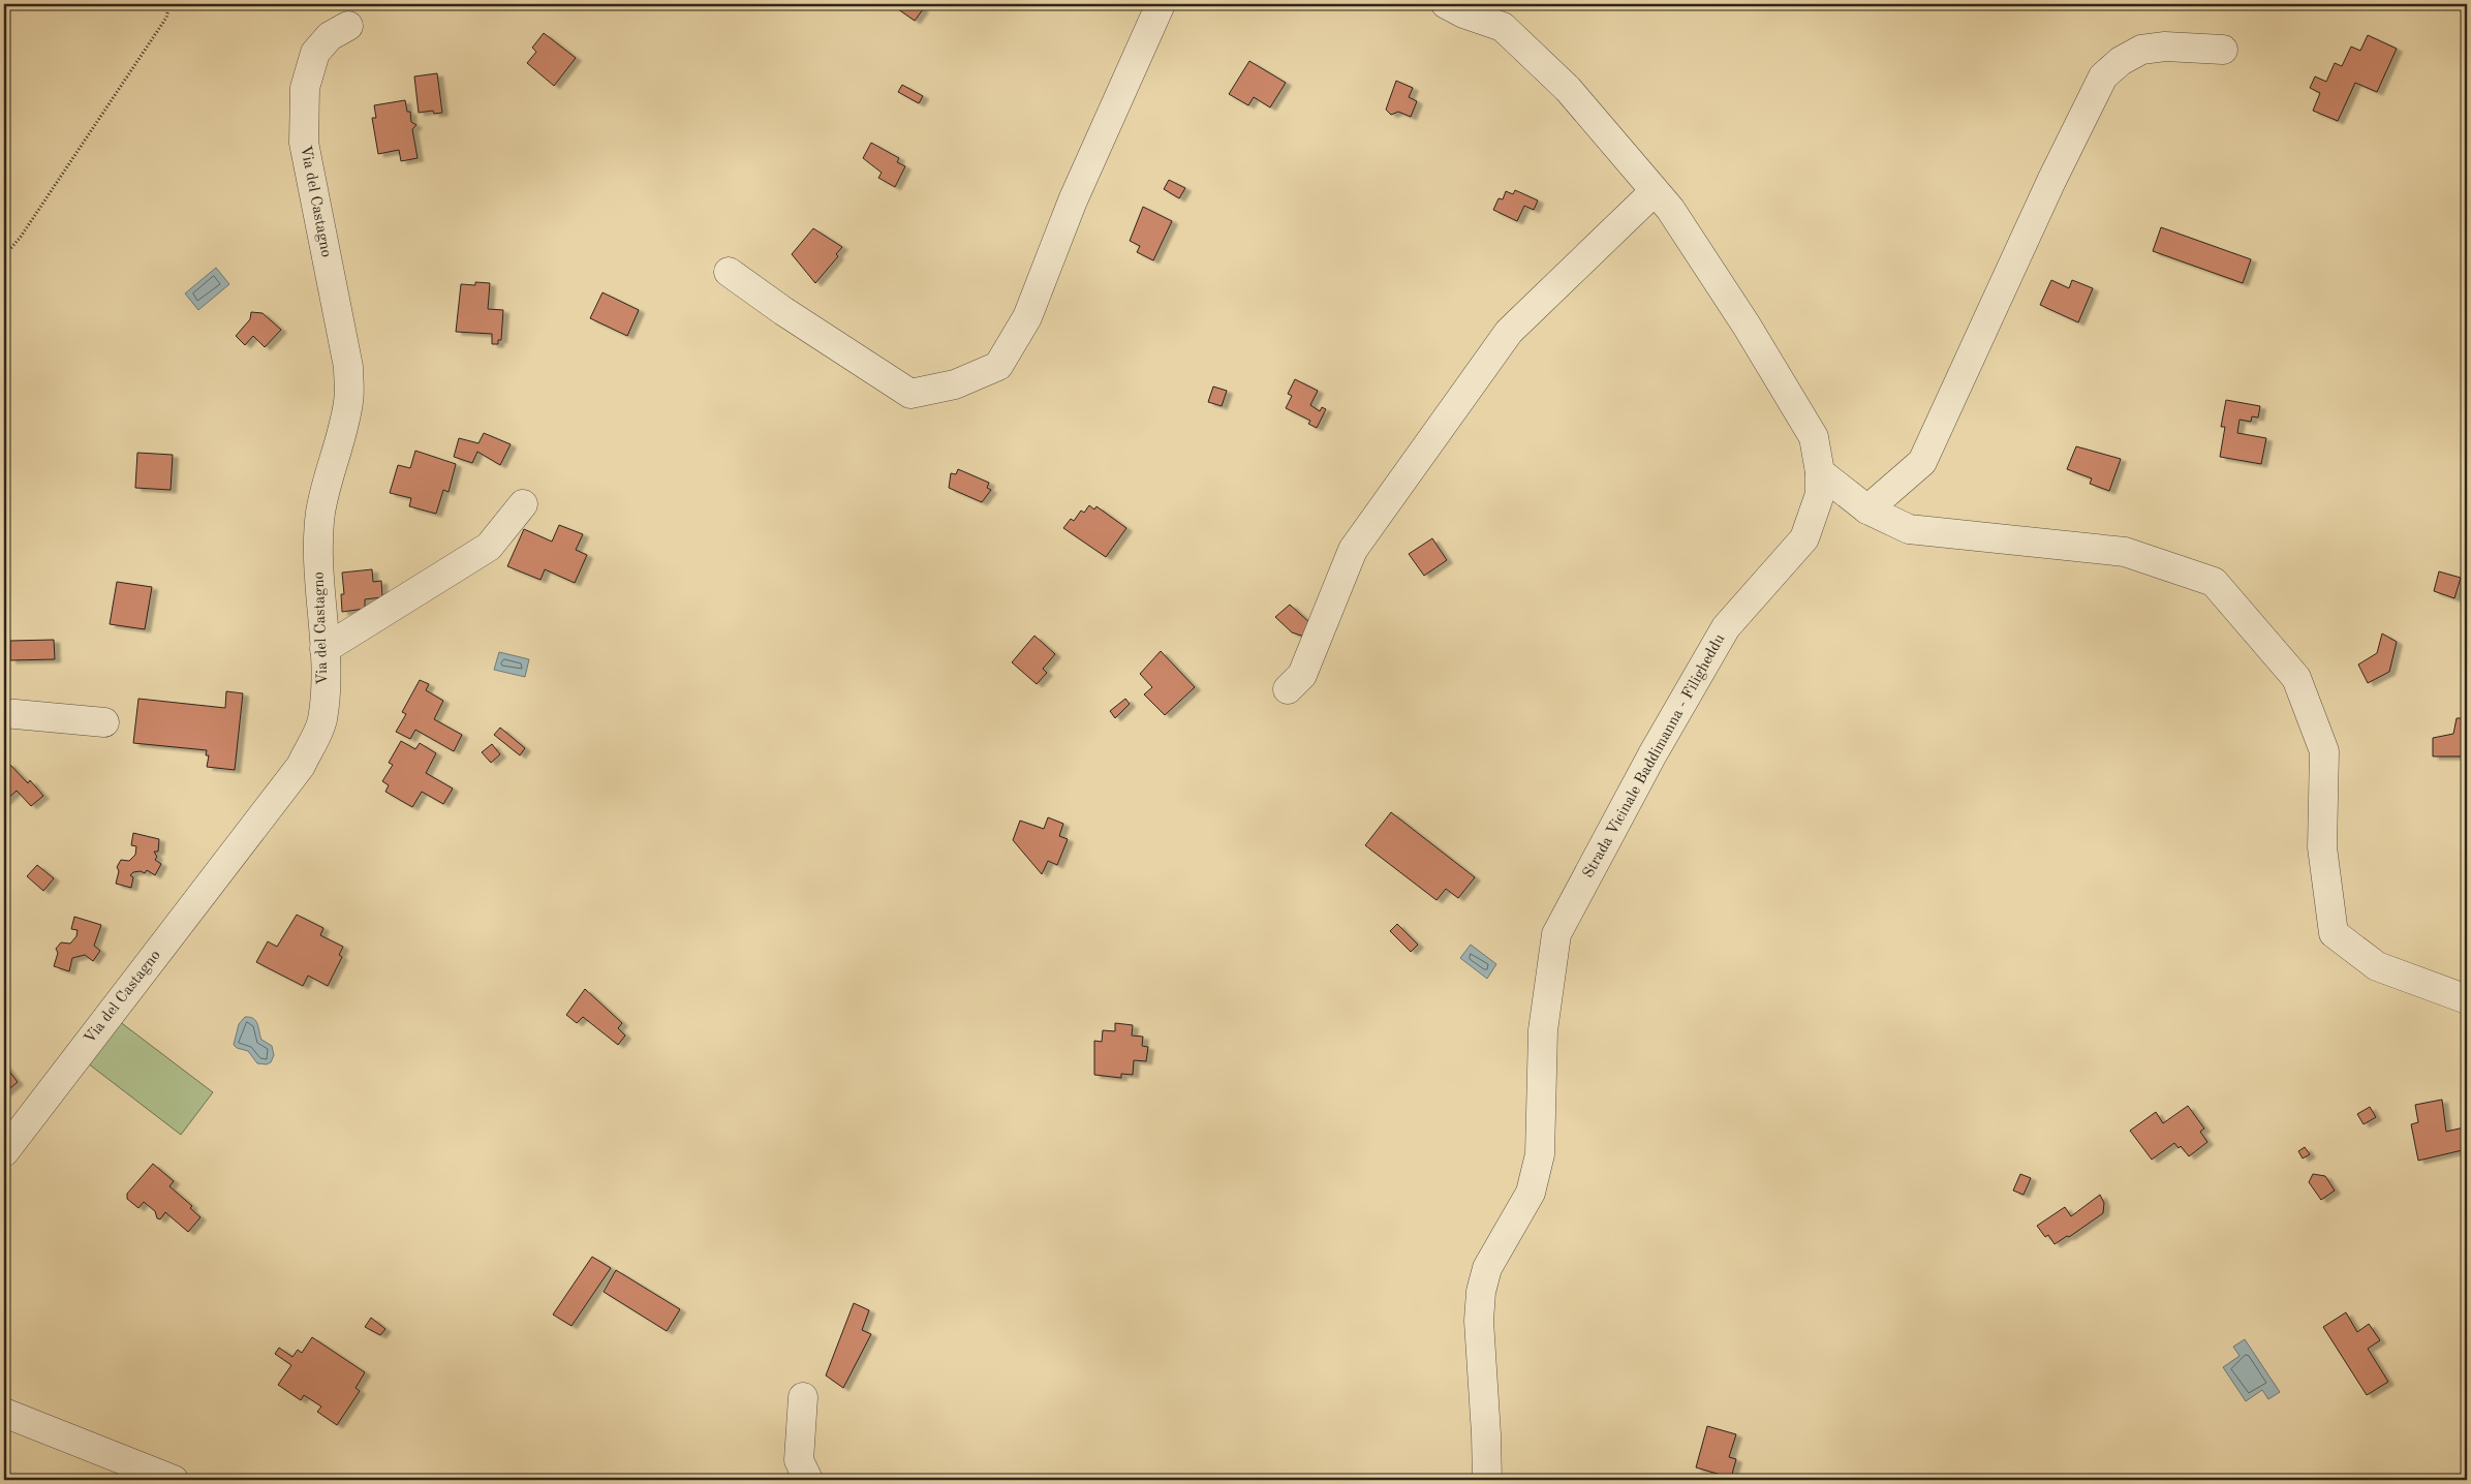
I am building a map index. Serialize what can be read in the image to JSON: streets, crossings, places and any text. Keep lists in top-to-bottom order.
{
  "streets": {
    "street": ["Via del Castagno", "Strada Vicinale Baddimanna - Filigheddu"]
  }
}
